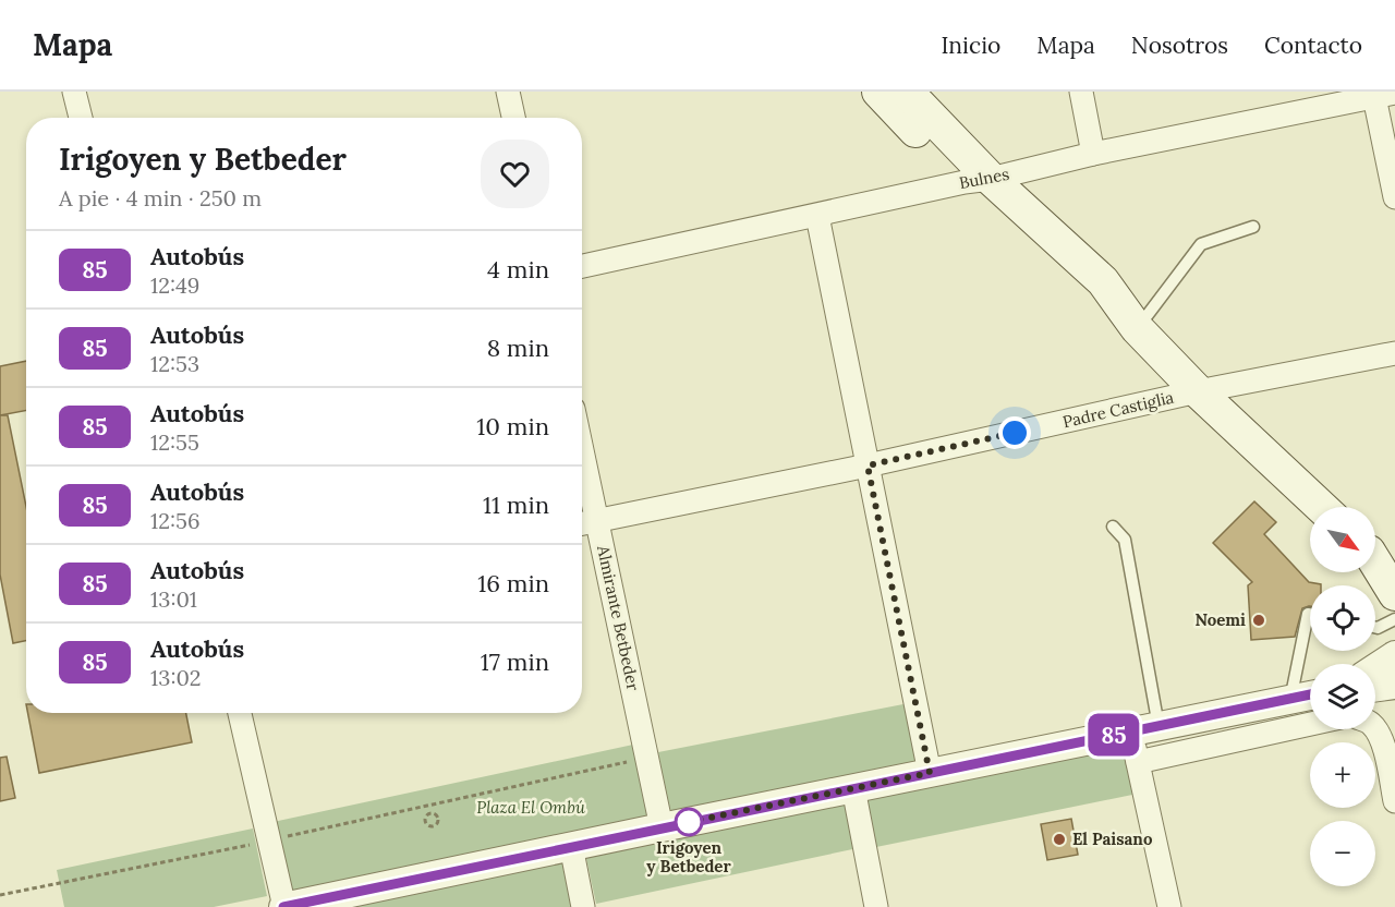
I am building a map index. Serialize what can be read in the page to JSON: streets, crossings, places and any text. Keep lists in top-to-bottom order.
{
  "streets": {
    "street": ["Bulnes", "Padre Castiglia", "Almirante Betbeder"]
  },
  "crossings": [
    ["Padre Castiglia", "Almirante Betbeder"]
  ],
  "parks": ["Plaza El Ombú"],
  "places": ["Noemi", "Irigoyen y Betbeder", "El Paisano"],
  "lines": ["bus line 85"],
  "north": "bottom right",
  "page": {
    "header": "Mapa",
    "nav": [
      "Inicio",
      "Mapa",
      "Nosotros",
      "Contacto"
    ],
    "on_map": "85",
    "heading": ["Irigoyen y Betbeder", "A pie · 4 min · 250 m"],
    "list": [
      {
        "mark": "85",
        "name": "Autobús",
        "note": "12:49",
        "value": "4 min"
      },
      {
        "mark": "85",
        "name": "Autobús",
        "note": "12:53",
        "value": "8 min"
      },
      {
        "mark": "85",
        "name": "Autobús",
        "note": "12:55",
        "value": "10 min"
      },
      {
        "mark": "85",
        "name": "Autobús",
        "note": "12:56",
        "value": "11 min"
      },
      {
        "mark": "85",
        "name": "Autobús",
        "note": "13:01",
        "value": "16 min"
      },
      {
        "mark": "85",
        "name": "Autobús",
        "note": "13:02",
        "value": "17 min"
      }
    ],
    "map_buttons": ["+", "−"]
  }
}
